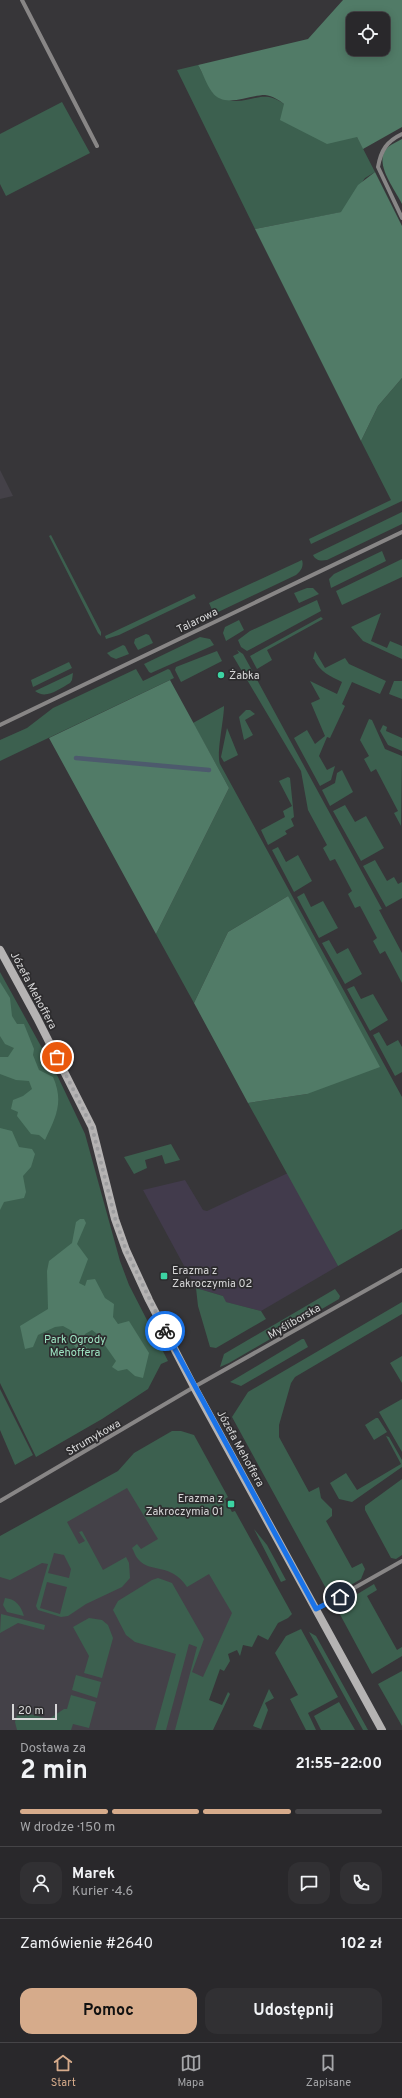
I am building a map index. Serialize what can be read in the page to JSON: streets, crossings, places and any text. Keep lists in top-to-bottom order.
{
  "streets": {
    "street": [
      "Talarowa",
      "Józefa Mehoffera",
      "Myśliborska",
      "Strumykowa"
    ]
  },
  "crossings": [
    ["Józefa Mehoffera", "Myśliborska"],
    ["Józefa Mehoffera", "Strumykowa"],
    ["Myśliborska", "Strumykowa"]
  ],
  "parks": ["Park Ogrody Mehoffera"],
  "places": {
    "other": ["Żabka"],
    "transit": ["Erazma z Zakroczymia 02", "Erazma z Zakroczymia 01"]
  },
  "scale_bar": "20 m",
  "page": {
    "scale": "20 m",
    "heading": ["2 min", "Dostawa za", "21:55–22:00"],
    "panel": [
      "Marek",
      "Kurier · 4.6",
      "Zamówienie #2640",
      "102 zł"
    ],
    "bar": "W drodze · 150 m",
    "buttons": ["Pomoc", "Udostępnij"],
    "tabs": ["Start", "Mapa", "Zapisane"]
  }
}
